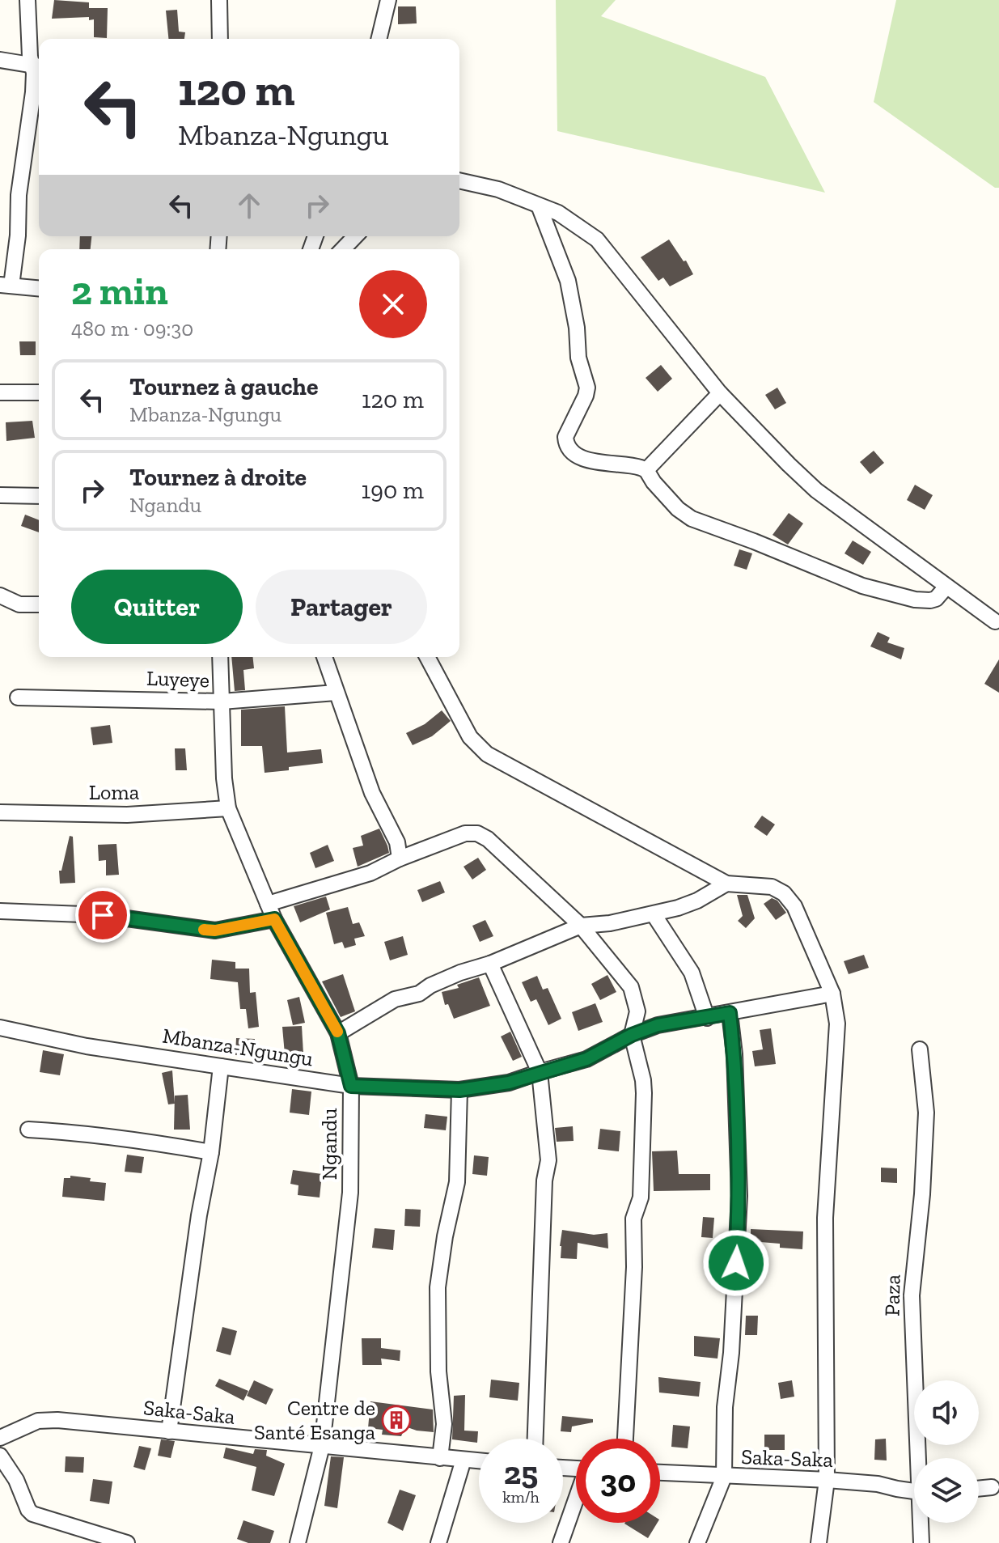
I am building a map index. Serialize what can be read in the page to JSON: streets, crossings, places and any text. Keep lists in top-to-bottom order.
{
  "streets": {
    "street": [
      "Luyeye",
      "Loma",
      "Mbanza-Ngungu",
      "Ngandu",
      "Paza",
      "Saka-Saka"
    ]
  },
  "crossings": [
    ["Luyeye", "Ngandu"],
    ["Loma", "Ngandu"],
    ["Mbanza-Ngungu", "Ngandu"],
    ["Ngandu", "Saka-Saka"]
  ],
  "places": {
    "building": ["Centre de Santé Esanga"]
  },
  "page": {
    "turn": ["120 m", "Mbanza-Ngungu"],
    "heading": ["2 min", "480 m · 09:30"],
    "list": [
      {
        "name": "Tournez à gauche",
        "note": "Mbanza-Ngungu",
        "value": "120 m"
      },
      {
        "name": "Tournez à droite",
        "note": "Ngandu",
        "value": "190 m"
      }
    ],
    "buttons": ["Quitter", "Partager"],
    "speed": "25 km/h",
    "limit": "30"
  }
}
